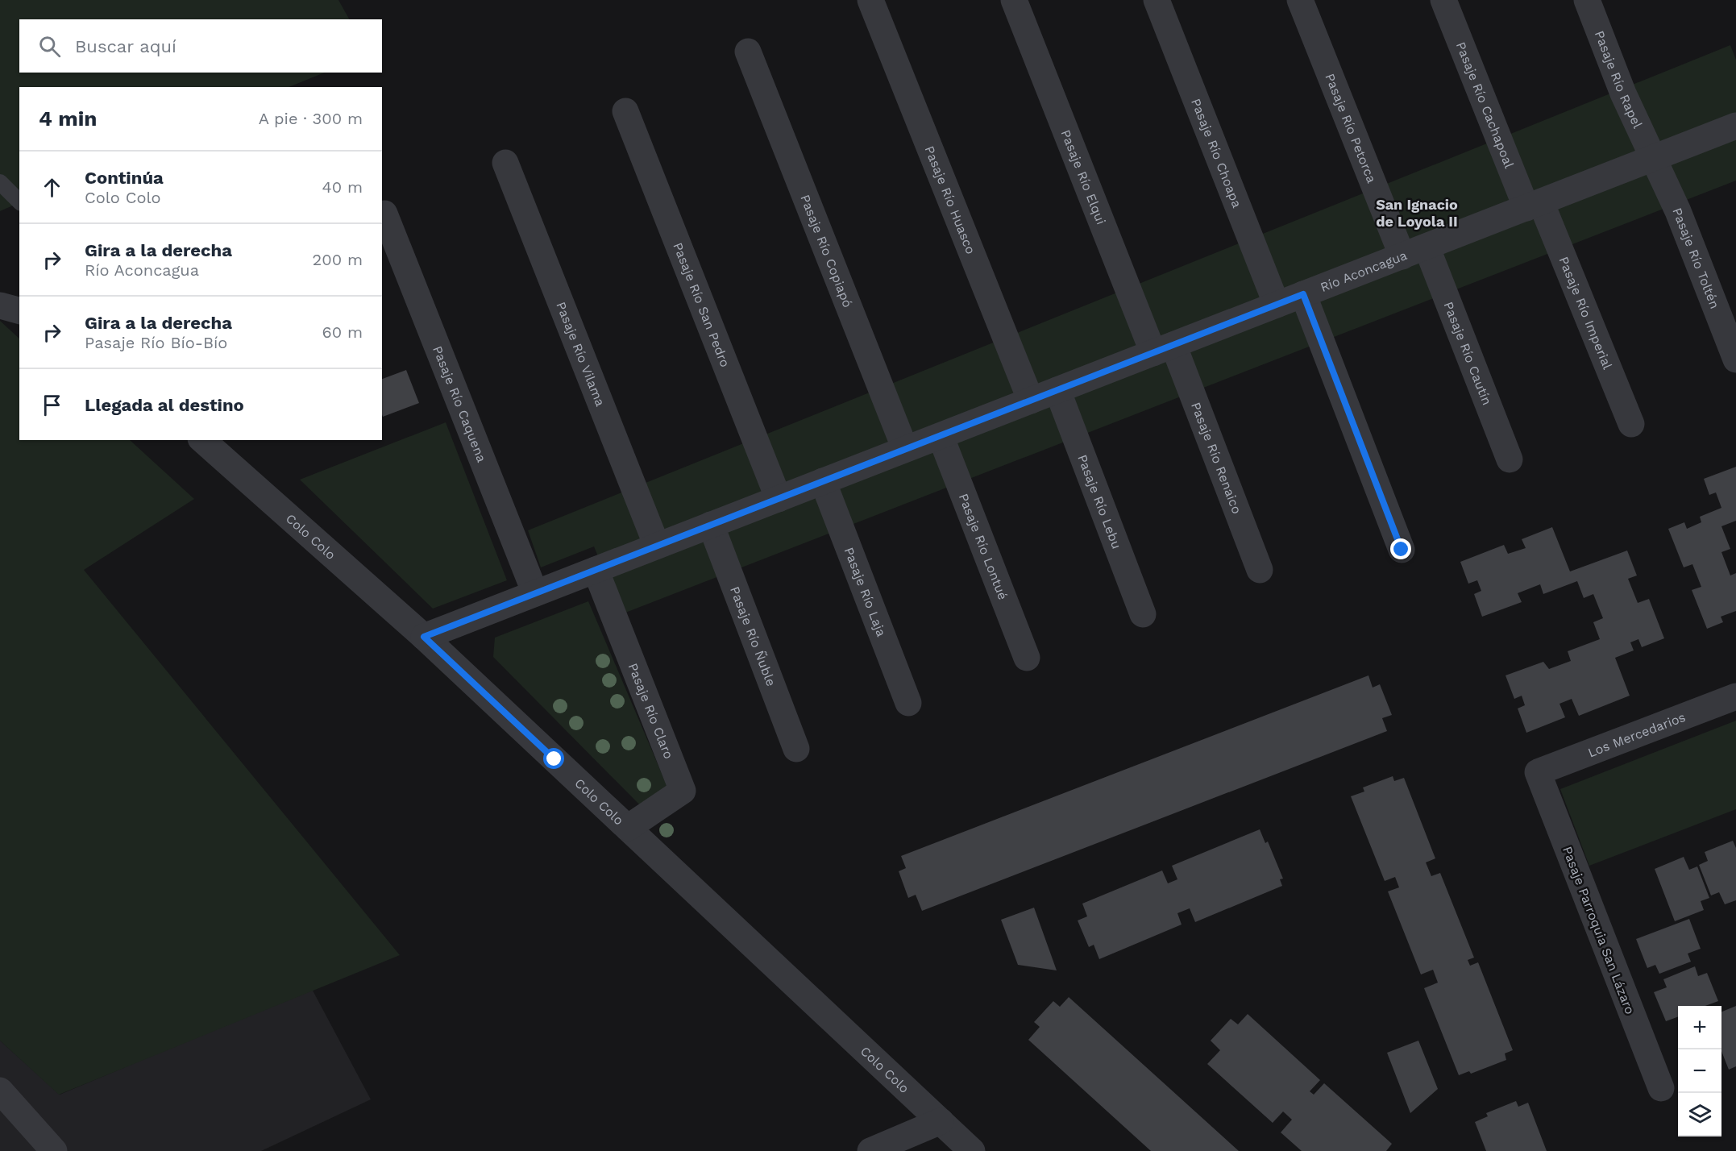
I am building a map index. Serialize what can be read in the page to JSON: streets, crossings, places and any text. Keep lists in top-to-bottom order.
{
  "streets": {
    "street": [
      "Pasaje Río Rapel",
      "Pasaje Río Cachapoal",
      "Pasaje Río Petorca",
      "Pasaje Río Choapa",
      "Pasaje Río Elqui",
      "Pasaje Río Huasco",
      "Pasaje Río Copiapó",
      "Pasaje Río Toltén",
      "Río Aconcagua",
      "Pasaje Río San Pedro",
      "Pasaje Río Imperial",
      "Pasaje Río Cautín",
      "Pasaje Río Vilama",
      "Pasaje Río Caquena",
      "Pasaje Río Renaico",
      "Pasaje Río Lebu",
      "Colo Colo",
      "Pasaje Río Lontué",
      "Pasaje Río Laja",
      "Pasaje Río Ñuble",
      "Pasaje Río Claro",
      "Los Mercedarios",
      "Pasaje Parroquia San Lázaro"
    ]
  },
  "crossings": [
    ["Pasaje Río Rapel", "Pasaje Río Toltén"],
    ["Pasaje Río Rapel", "Río Aconcagua"],
    ["Pasaje Río Cachapoal", "Río Aconcagua"],
    ["Pasaje Río Cachapoal", "Pasaje Río Imperial"],
    ["Pasaje Río Petorca", "Río Aconcagua"],
    ["Pasaje Río Choapa", "Río Aconcagua"],
    ["Pasaje Río Elqui", "Río Aconcagua"],
    ["Pasaje Río Elqui", "Pasaje Río Renaico"],
    ["Pasaje Río Huasco", "Río Aconcagua"],
    ["Pasaje Río Copiapó", "Río Aconcagua"],
    ["Pasaje Río Toltén", "Río Aconcagua"],
    ["Río Aconcagua", "Pasaje Río San Pedro"],
    ["Río Aconcagua", "Pasaje Río Imperial"],
    ["Río Aconcagua", "Pasaje Río Cautín"],
    ["Río Aconcagua", "Pasaje Río Vilama"],
    ["Río Aconcagua", "Pasaje Río Caquena"],
    ["Río Aconcagua", "Pasaje Río Renaico"],
    ["Río Aconcagua", "Pasaje Río Lebu"],
    ["Río Aconcagua", "Colo Colo"],
    ["Río Aconcagua", "Pasaje Río Lontué"],
    ["Río Aconcagua", "Pasaje Río Laja"],
    ["Río Aconcagua", "Pasaje Río Ñuble"],
    ["Río Aconcagua", "Pasaje Río Claro"],
    ["Colo Colo", "Pasaje Río Claro"],
    ["Los Mercedarios", "Pasaje Parroquia San Lázaro"]
  ],
  "districts": ["San Ignacio de Loyola II"],
  "page": {
    "search": "Buscar aquí",
    "heading": ["4 min", "A pie · 300 m"],
    "list": [
      ["Continúa", "Colo Colo", "40 m"],
      ["Gira a la derecha", "Río Aconcagua", "200 m"],
      ["Gira a la derecha", "Pasaje Río Bío-Bío", "60 m"],
      "Llegada al destino"
    ],
    "map_buttons": ["+", "−"]
  }
}
